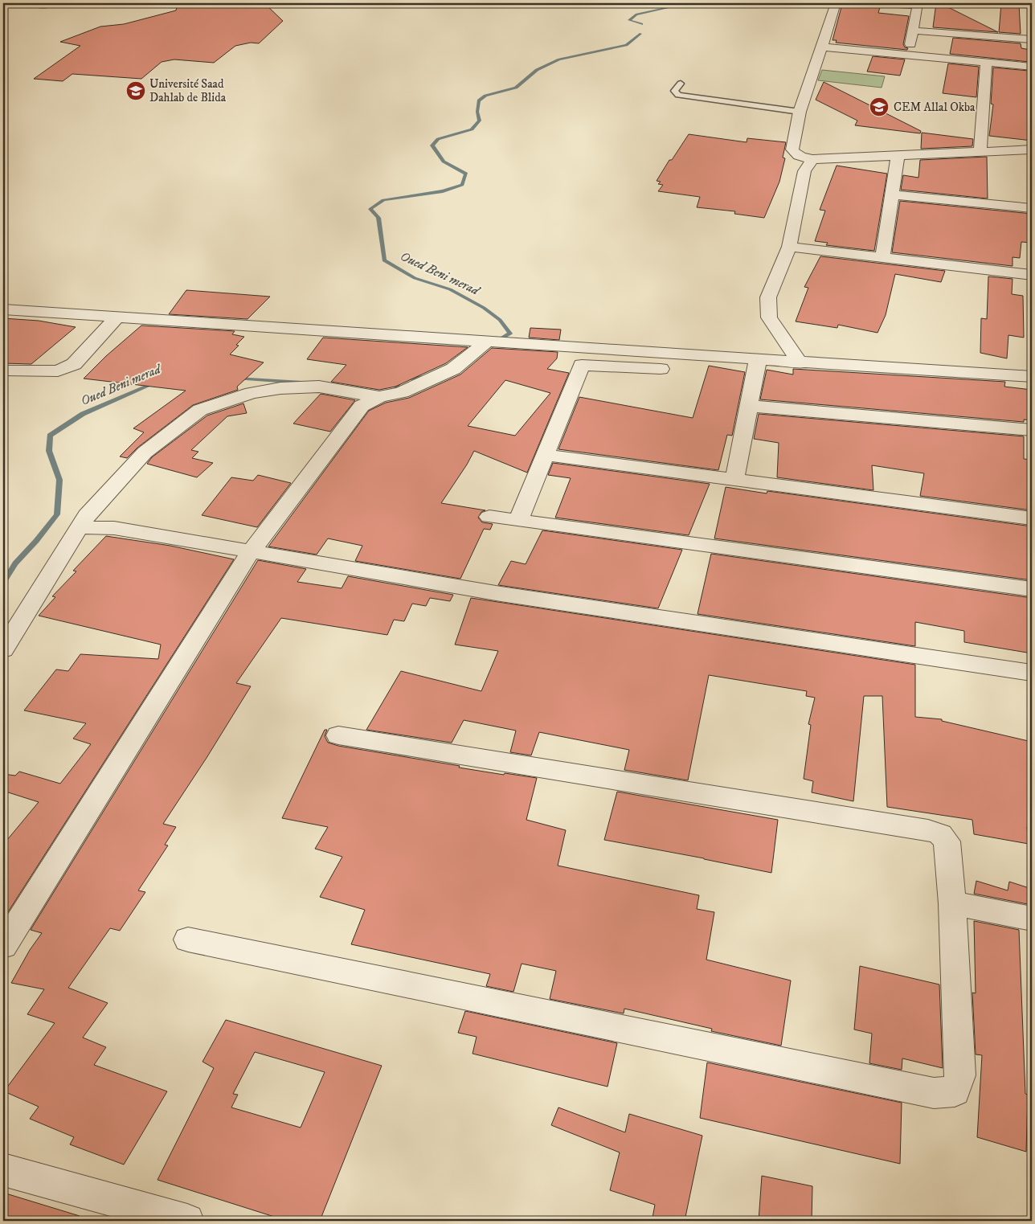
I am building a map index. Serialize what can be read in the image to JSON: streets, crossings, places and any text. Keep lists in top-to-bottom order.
{
  "water": ["Oued Beni merad"],
  "places": {
    "school or university": ["Université Saad Dahlab de Blida", "CEM Allal Okba"]
  }
}
